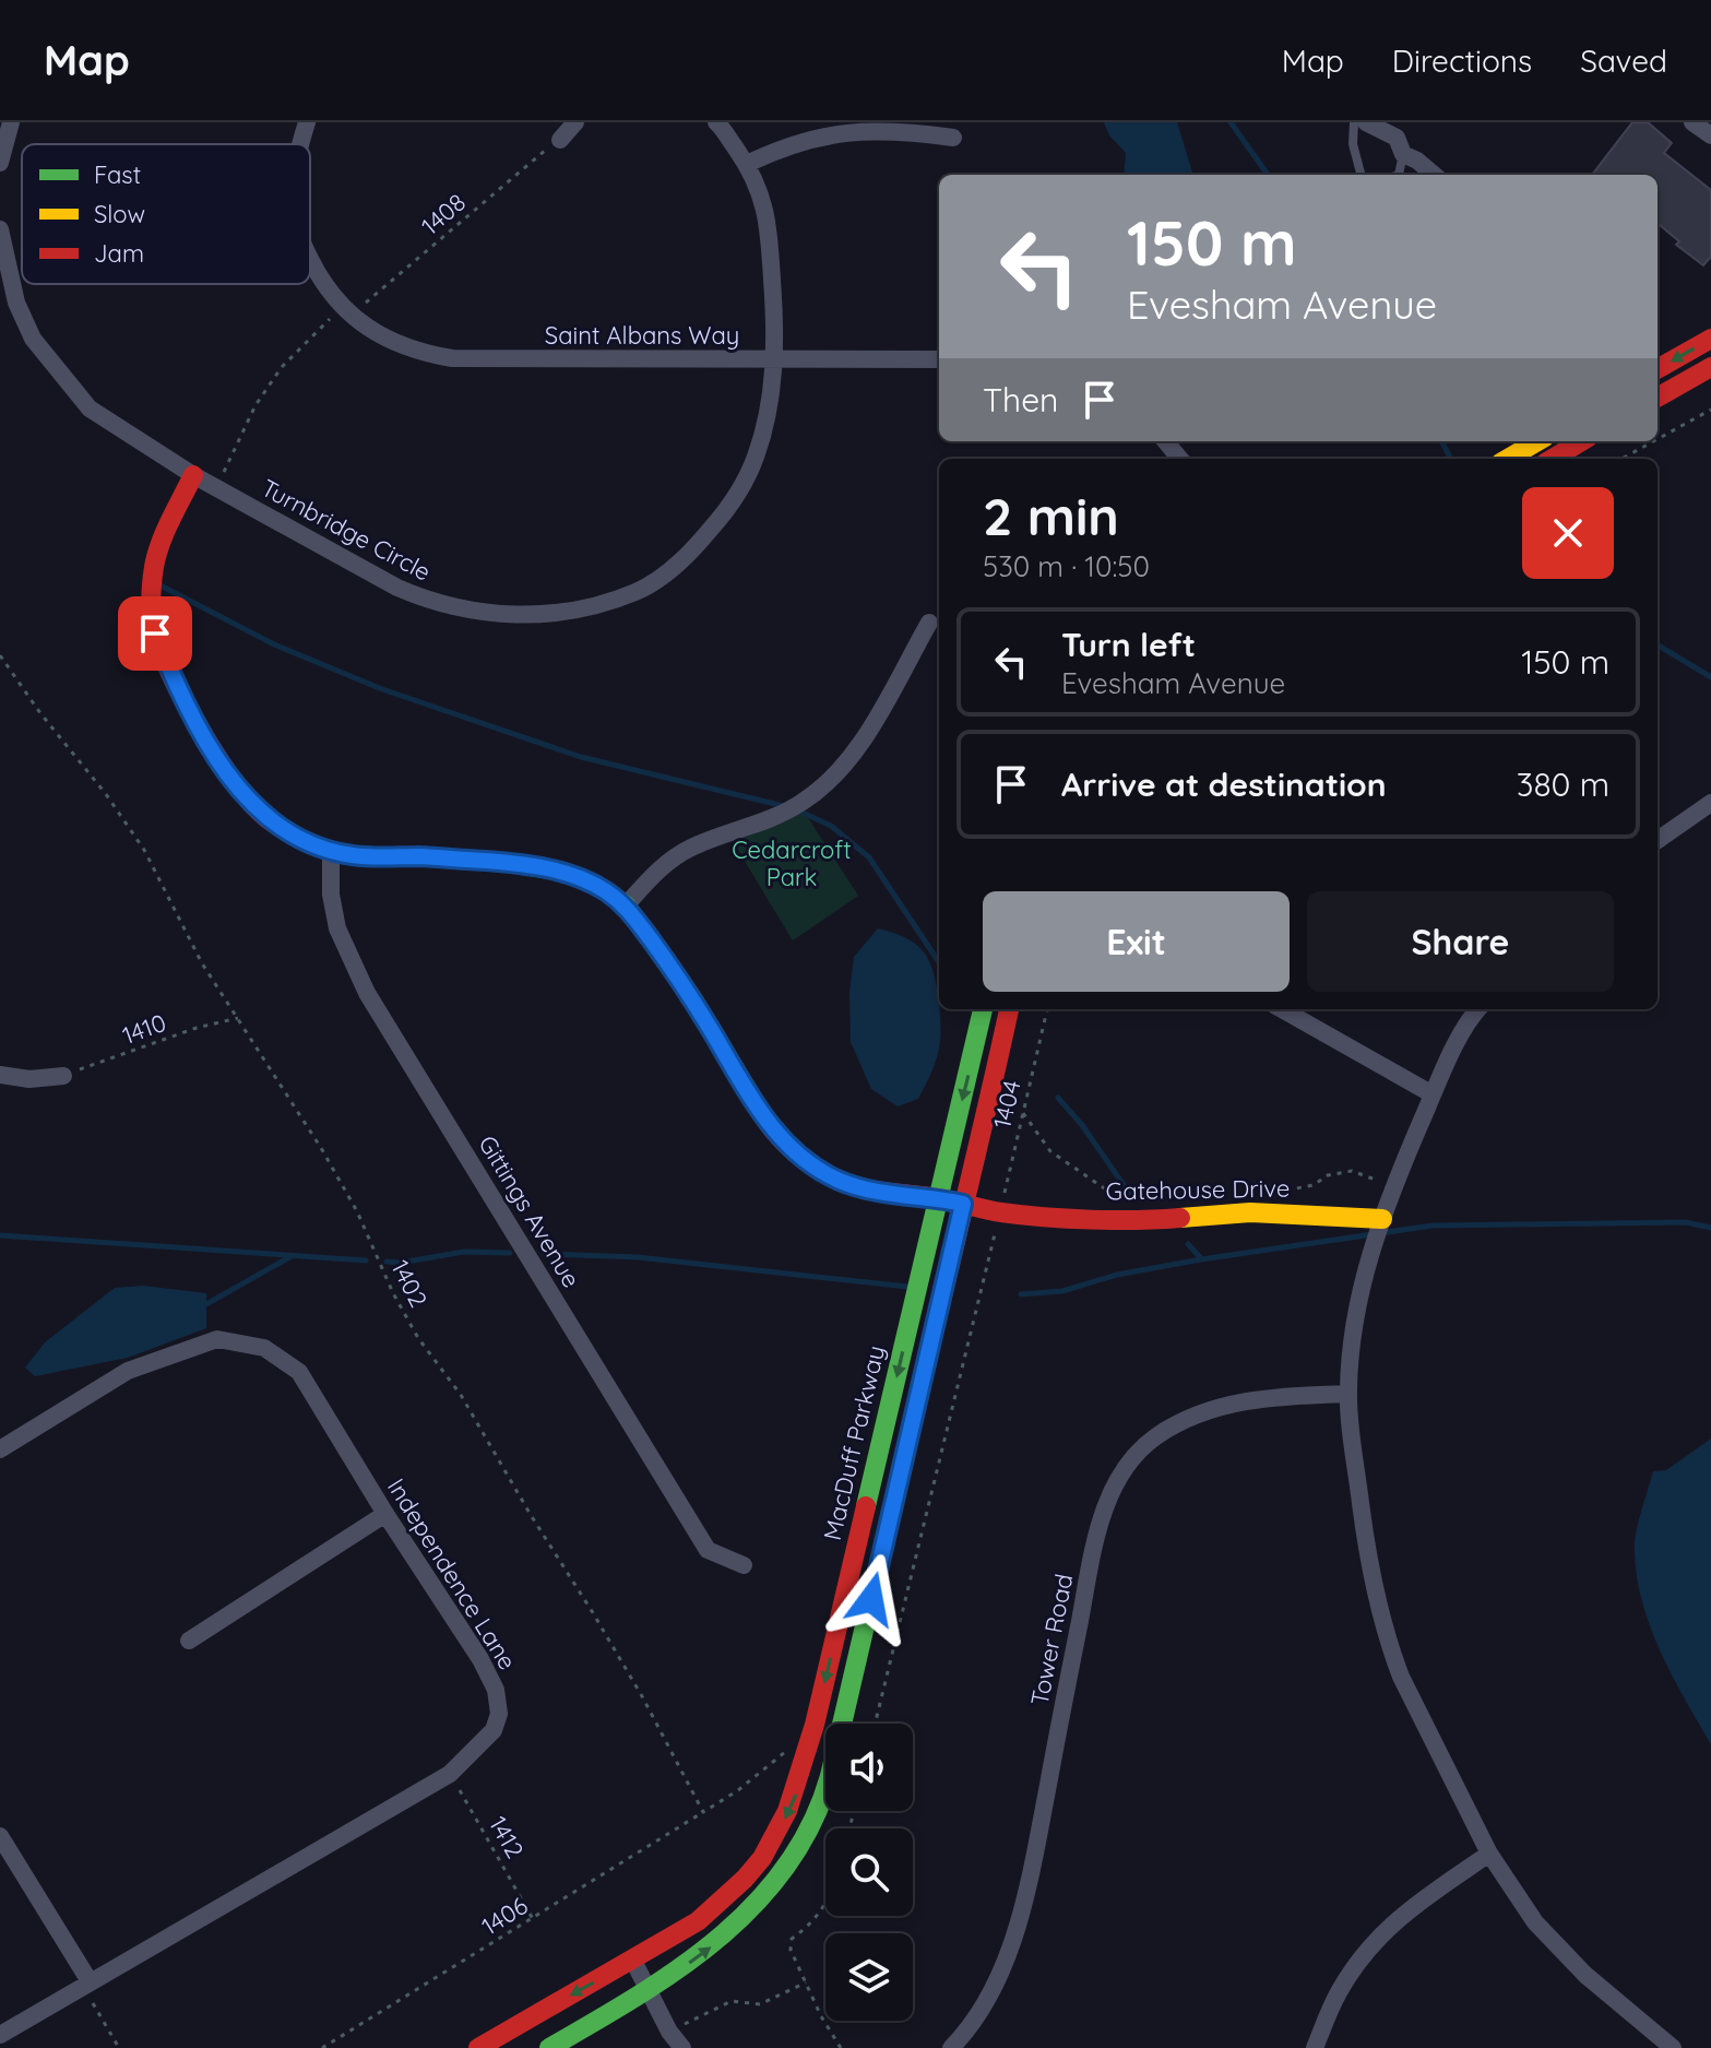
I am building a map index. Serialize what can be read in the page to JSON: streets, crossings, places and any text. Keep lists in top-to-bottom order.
{
  "streets": {
    "street": [
      "Saint Albans Way",
      "Turnbridge Circle",
      "Gatehouse Drive",
      "Gittings Avenue",
      "MacDuff Parkway",
      "Independence Lane",
      "Tower Road"
    ],
    "path": [
      "1408",
      "1410",
      "1404",
      "1402",
      "1412",
      "1406"
    ]
  },
  "crossings": [
    ["1408", "Saint Albans Way"],
    ["1408", "Turnbridge Circle"],
    ["Saint Albans Way", "Turnbridge Circle"],
    ["1410", "1402"],
    ["1404", "Gatehouse Drive"],
    ["Gatehouse Drive", "MacDuff Parkway"],
    ["1402", "1406"],
    ["Independence Lane", "1412"],
    ["1412", "1406"]
  ],
  "parks": ["Cedarcroft Park"],
  "legend": ["Fast", "Slow", "Jam"],
  "page": {
    "header": "Map",
    "nav": ["Map", "Directions", "Saved"],
    "turn": ["150 m", "Evesham Avenue"],
    "then": "Then",
    "heading": ["2 min", "530 m · 10:50"],
    "list": [
      {
        "name": "Turn left",
        "note": "Evesham Avenue",
        "value": "150 m"
      },
      {
        "name": "Arrive at destination",
        "value": "380 m"
      }
    ],
    "buttons": ["Exit", "Share"]
  }
}
